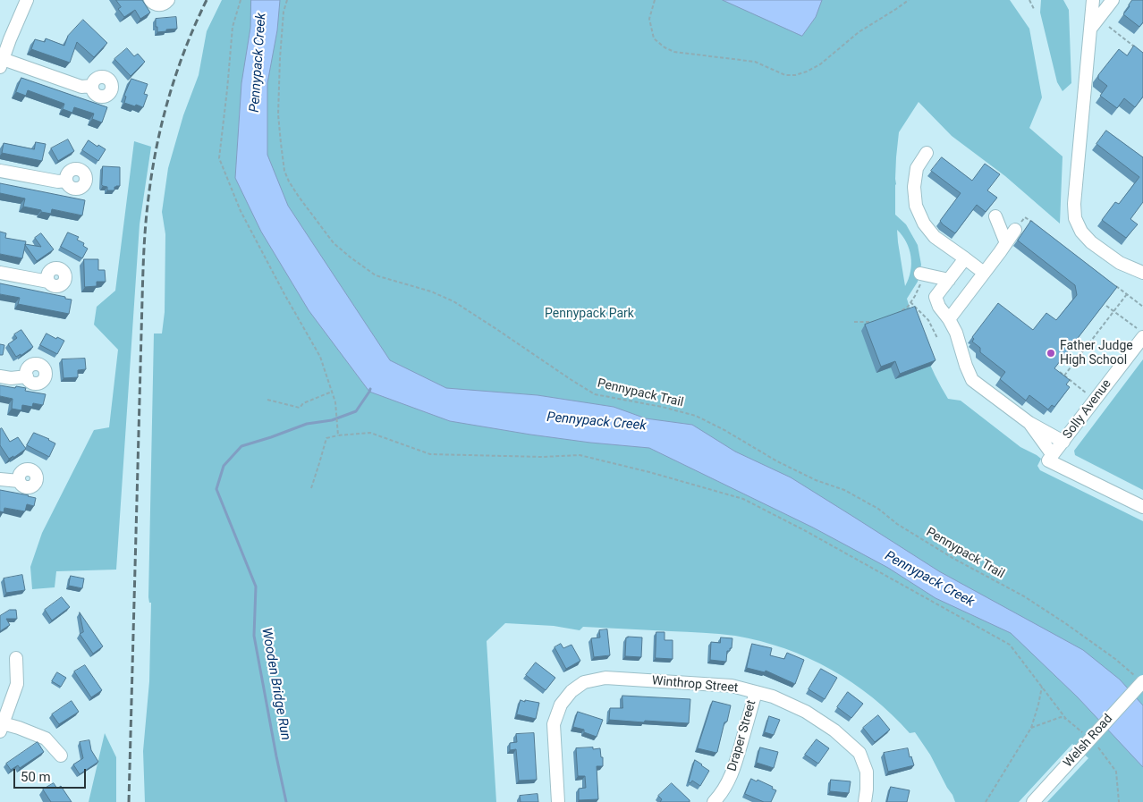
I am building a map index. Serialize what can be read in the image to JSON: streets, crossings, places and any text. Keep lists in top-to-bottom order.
{
  "streets": {
    "street": [
      "Solly Avenue",
      "Winthrop Street",
      "Draper Street",
      "Welsh Road"
    ],
    "path": ["Pennypack Trail"]
  },
  "crossings": [
    ["Pennypack Trail", "Welsh Road"],
    ["Winthrop Street", "Draper Street"]
  ],
  "water": ["Pennypack Creek", "Wooden Bridge Run"],
  "parks": ["Pennypack Park"],
  "places": ["Father Judge High School"],
  "scale_bar": "50 m"
}
